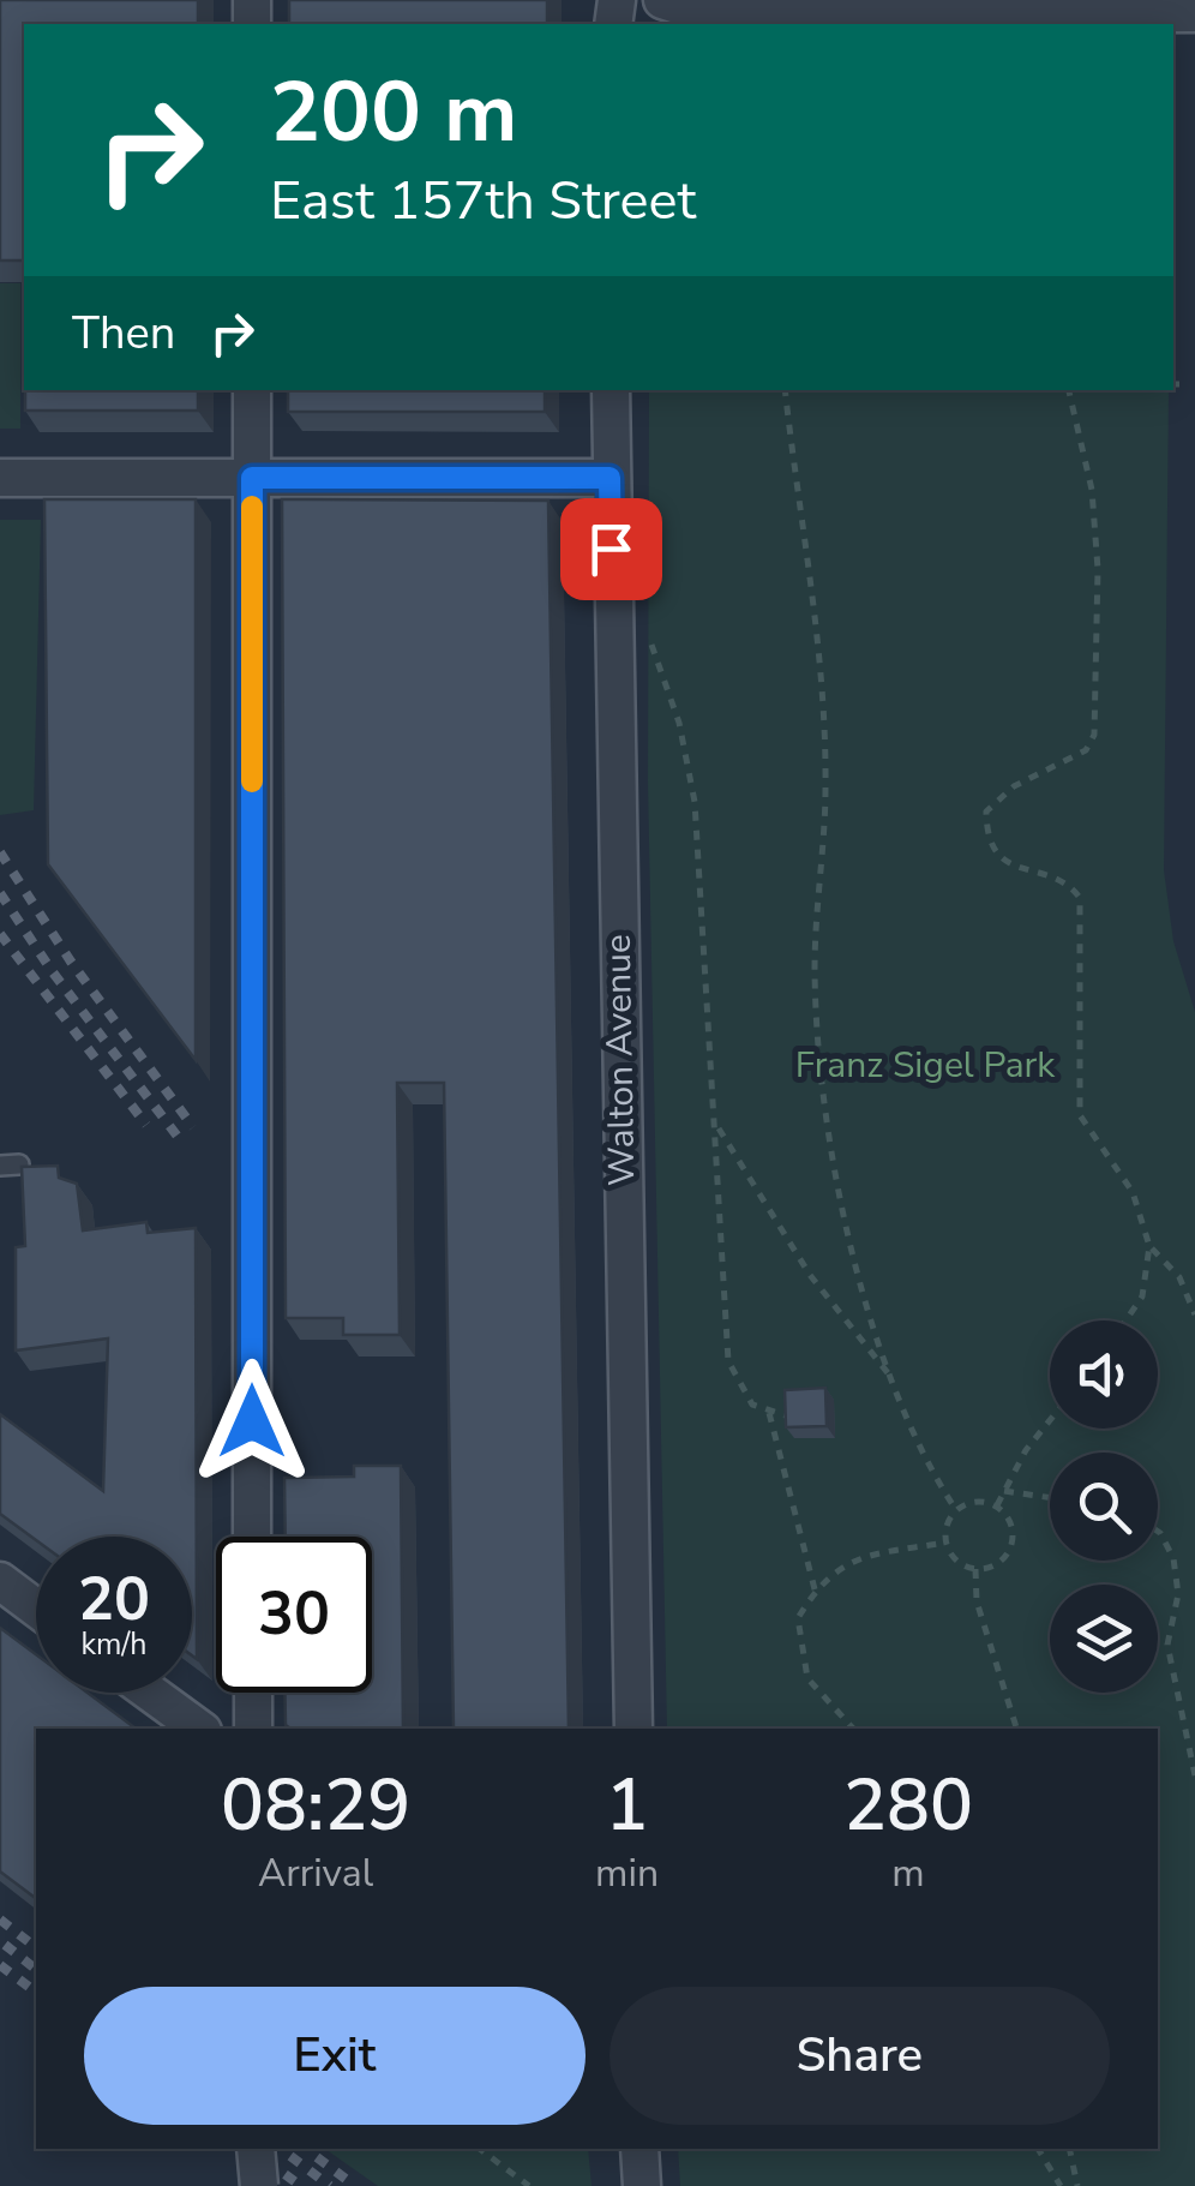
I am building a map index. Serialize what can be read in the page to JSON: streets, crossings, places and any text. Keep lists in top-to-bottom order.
{
  "streets": {
    "street": ["Walton Avenue"]
  },
  "parks": ["Franz Sigel Park"],
  "page": {
    "turn": ["200 m", "East 157th Street"],
    "then": "Then",
    "speed": "20 km/h",
    "limit": "30",
    "eta": [
      "08:29",
      "Arrival",
      "1",
      "min",
      "280",
      "m"
    ],
    "buttons": ["Exit", "Share"]
  }
}
